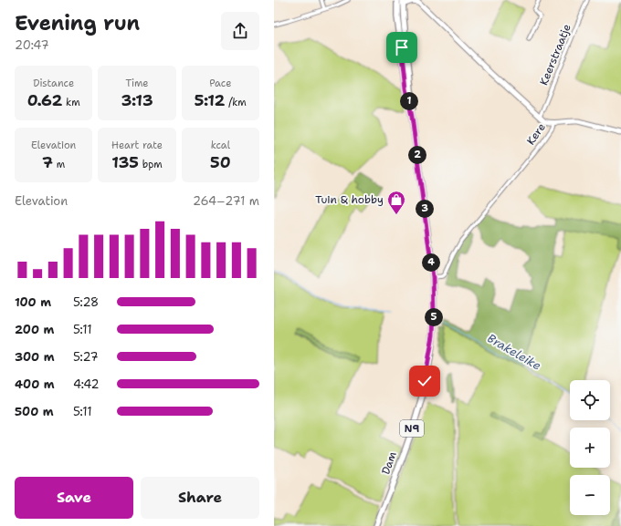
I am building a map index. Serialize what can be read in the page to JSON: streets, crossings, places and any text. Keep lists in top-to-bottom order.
{
  "streets": {
    "main road": ["N9", "Dam"],
    "street": ["Keerstraatje", "Kere"]
  },
  "crossings": [
    ["Keerstraatje", "Kere"],
    ["Kere", "N9"],
    ["Kere", "Dam"],
    ["N9", "Dam"]
  ],
  "water": ["Brakeleike"],
  "places": {
    "shop": ["Tuin & hobby"]
  },
  "page": {
    "heading": ["Evening run", "20:47"],
    "stats": [
      ["Distance", "0.62 km"],
      ["Time", "3:13"],
      ["Pace", "5:12 /km"],
      ["Elevation", "7 m"],
      ["Heart rate", "135 bpm"],
      ["kcal", "50"]
    ],
    "pins": [
      "1",
      "2",
      "3",
      "4",
      "5"
    ],
    "chart": ["Elevation", "264–271 m"],
    "list": [
      {
        "name": "100 m",
        "note": "5:28"
      },
      {
        "name": "200 m",
        "note": "5:11"
      },
      {
        "name": "300 m",
        "note": "5:27"
      },
      {
        "name": "400 m",
        "note": "4:42"
      },
      {
        "name": "500 m",
        "note": "5:11"
      }
    ],
    "map_buttons": ["+", "−"],
    "buttons": ["Save", "Share"]
  }
}
